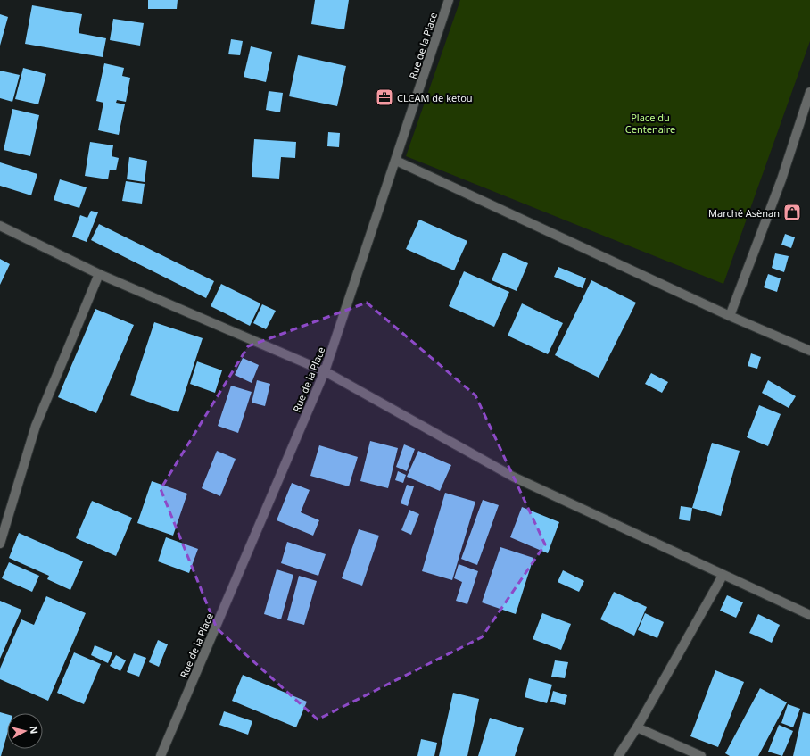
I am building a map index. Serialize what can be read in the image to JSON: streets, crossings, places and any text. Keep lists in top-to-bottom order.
{
  "streets": {
    "street": ["Rue de la Place"]
  },
  "parks": ["Place du Centenaire"],
  "places": {
    "office": ["CLCAM de ketou"],
    "shop": ["Marché Asènan"]
  },
  "north": "right"
}
